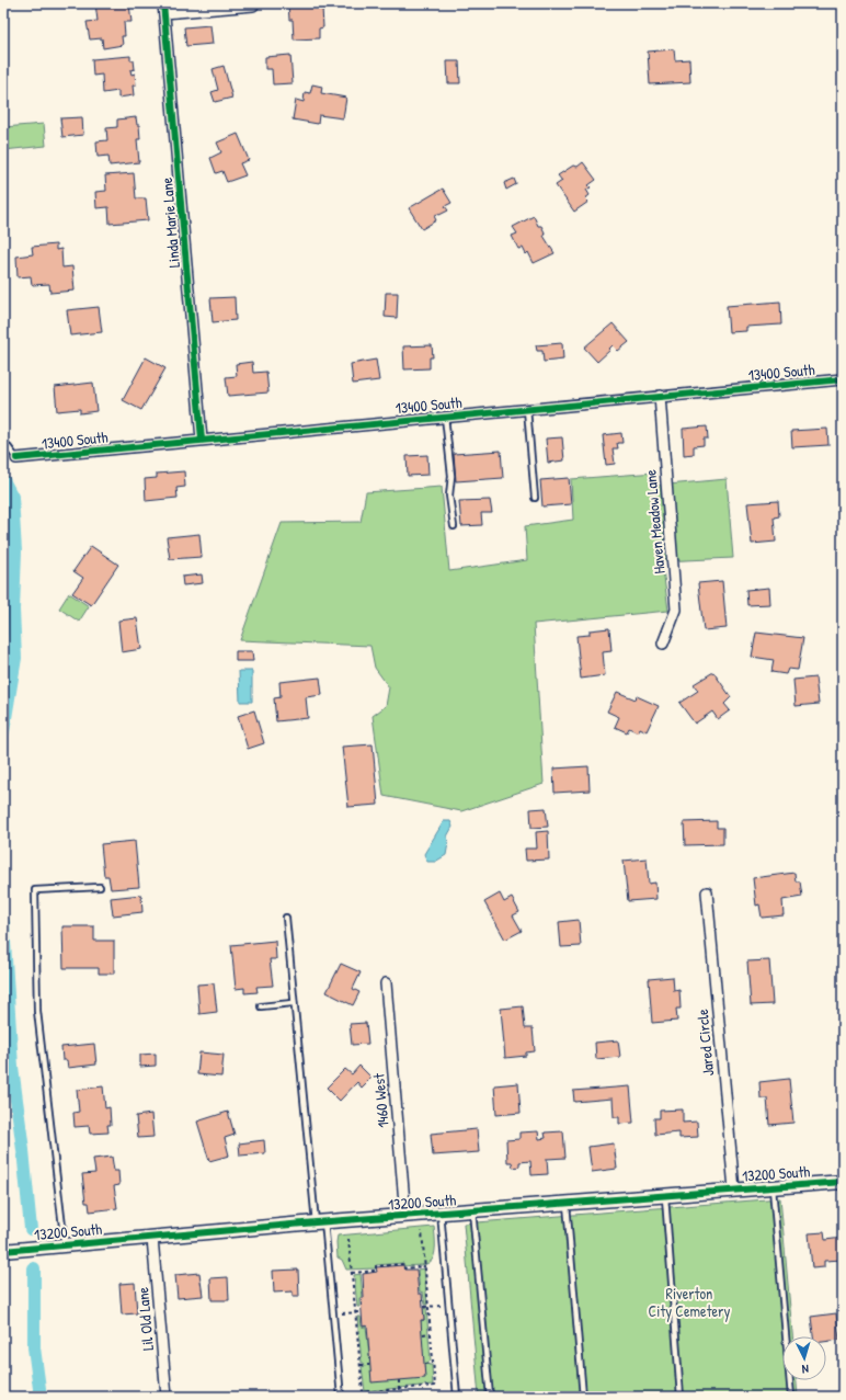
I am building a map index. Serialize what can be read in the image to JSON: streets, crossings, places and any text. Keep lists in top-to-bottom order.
{
  "streets": {
    "street": [
      "Linda Marie Lane",
      "13400 South",
      "Haven Meadow Lane",
      "Jared Circle",
      "1460 West",
      "13200 South",
      "Lil Old Lane"
    ]
  },
  "crossings": [
    ["Linda Marie Lane", "13400 South"],
    ["13400 South", "Haven Meadow Lane"],
    ["Jared Circle", "13200 South"],
    ["1460 West", "13200 South"],
    ["13200 South", "Lil Old Lane"]
  ],
  "parks": ["Riverton City Cemetery"],
  "north": "bottom"
}
